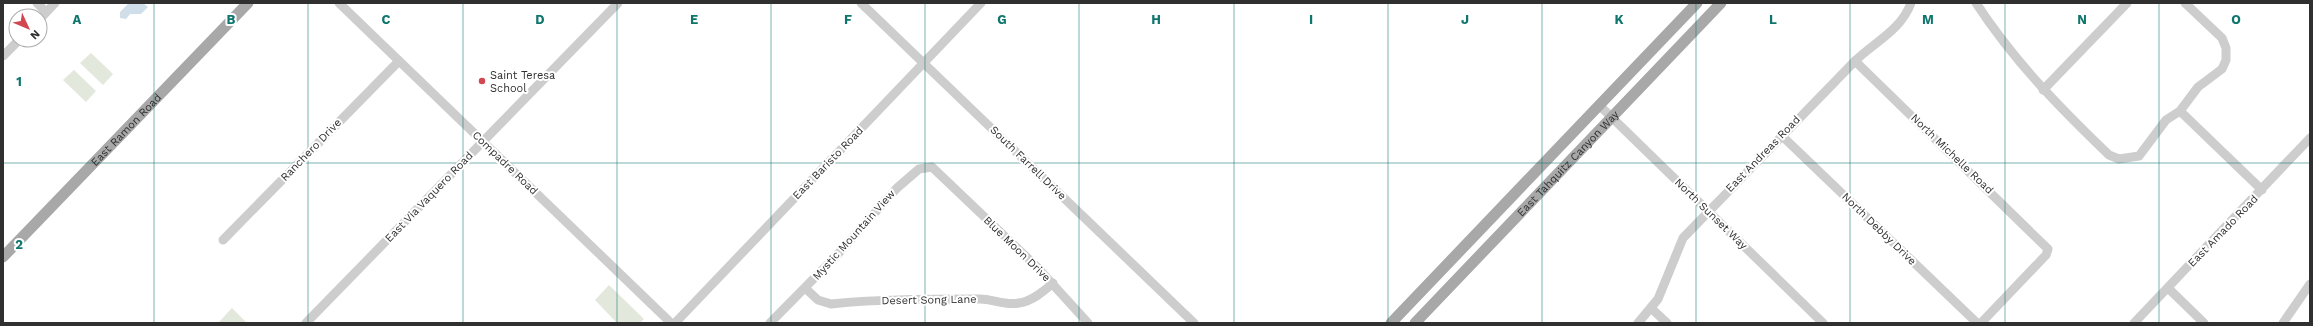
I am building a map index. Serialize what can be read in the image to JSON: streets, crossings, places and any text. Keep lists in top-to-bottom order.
{
  "streets": {
    "main road": ["East Ramon Road", "East Tahquitz Canyon Way"],
    "street": [
      "Ranchero Drive",
      "East Andreas Road",
      "North Michelle Road",
      "Compadre Road",
      "East Baristo Road",
      "South Farrell Drive",
      "East Via Vaquero Road",
      "North Sunset Way",
      "North Debby Drive",
      "East Amado Road",
      "Mystic Mountain View",
      "Blue Moon Drive",
      "Desert Song Lane"
    ]
  },
  "crossings": [
    ["Ranchero Drive", "Compadre Road"],
    ["East Andreas Road", "North Michelle Road"],
    ["East Andreas Road", "North Sunset Way"],
    ["East Andreas Road", "North Debby Drive"],
    ["Compadre Road", "East Via Vaquero Road"],
    ["East Baristo Road", "South Farrell Drive"],
    ["East Tahquitz Canyon Way", "North Sunset Way"],
    ["Mystic Mountain View", "Blue Moon Drive"],
    ["Mystic Mountain View", "Desert Song Lane"],
    ["Blue Moon Drive", "Desert Song Lane"]
  ],
  "places": ["Saint Teresa School"],
  "north": "bottom right",
  "grid": {
    "columns": [
      "A",
      "B",
      "C",
      "D",
      "E",
      "F",
      "G",
      "H",
      "I",
      "J",
      "K",
      "L",
      "M",
      "N",
      "O"
    ],
    "rows": ["1", "2"]
  }
}
